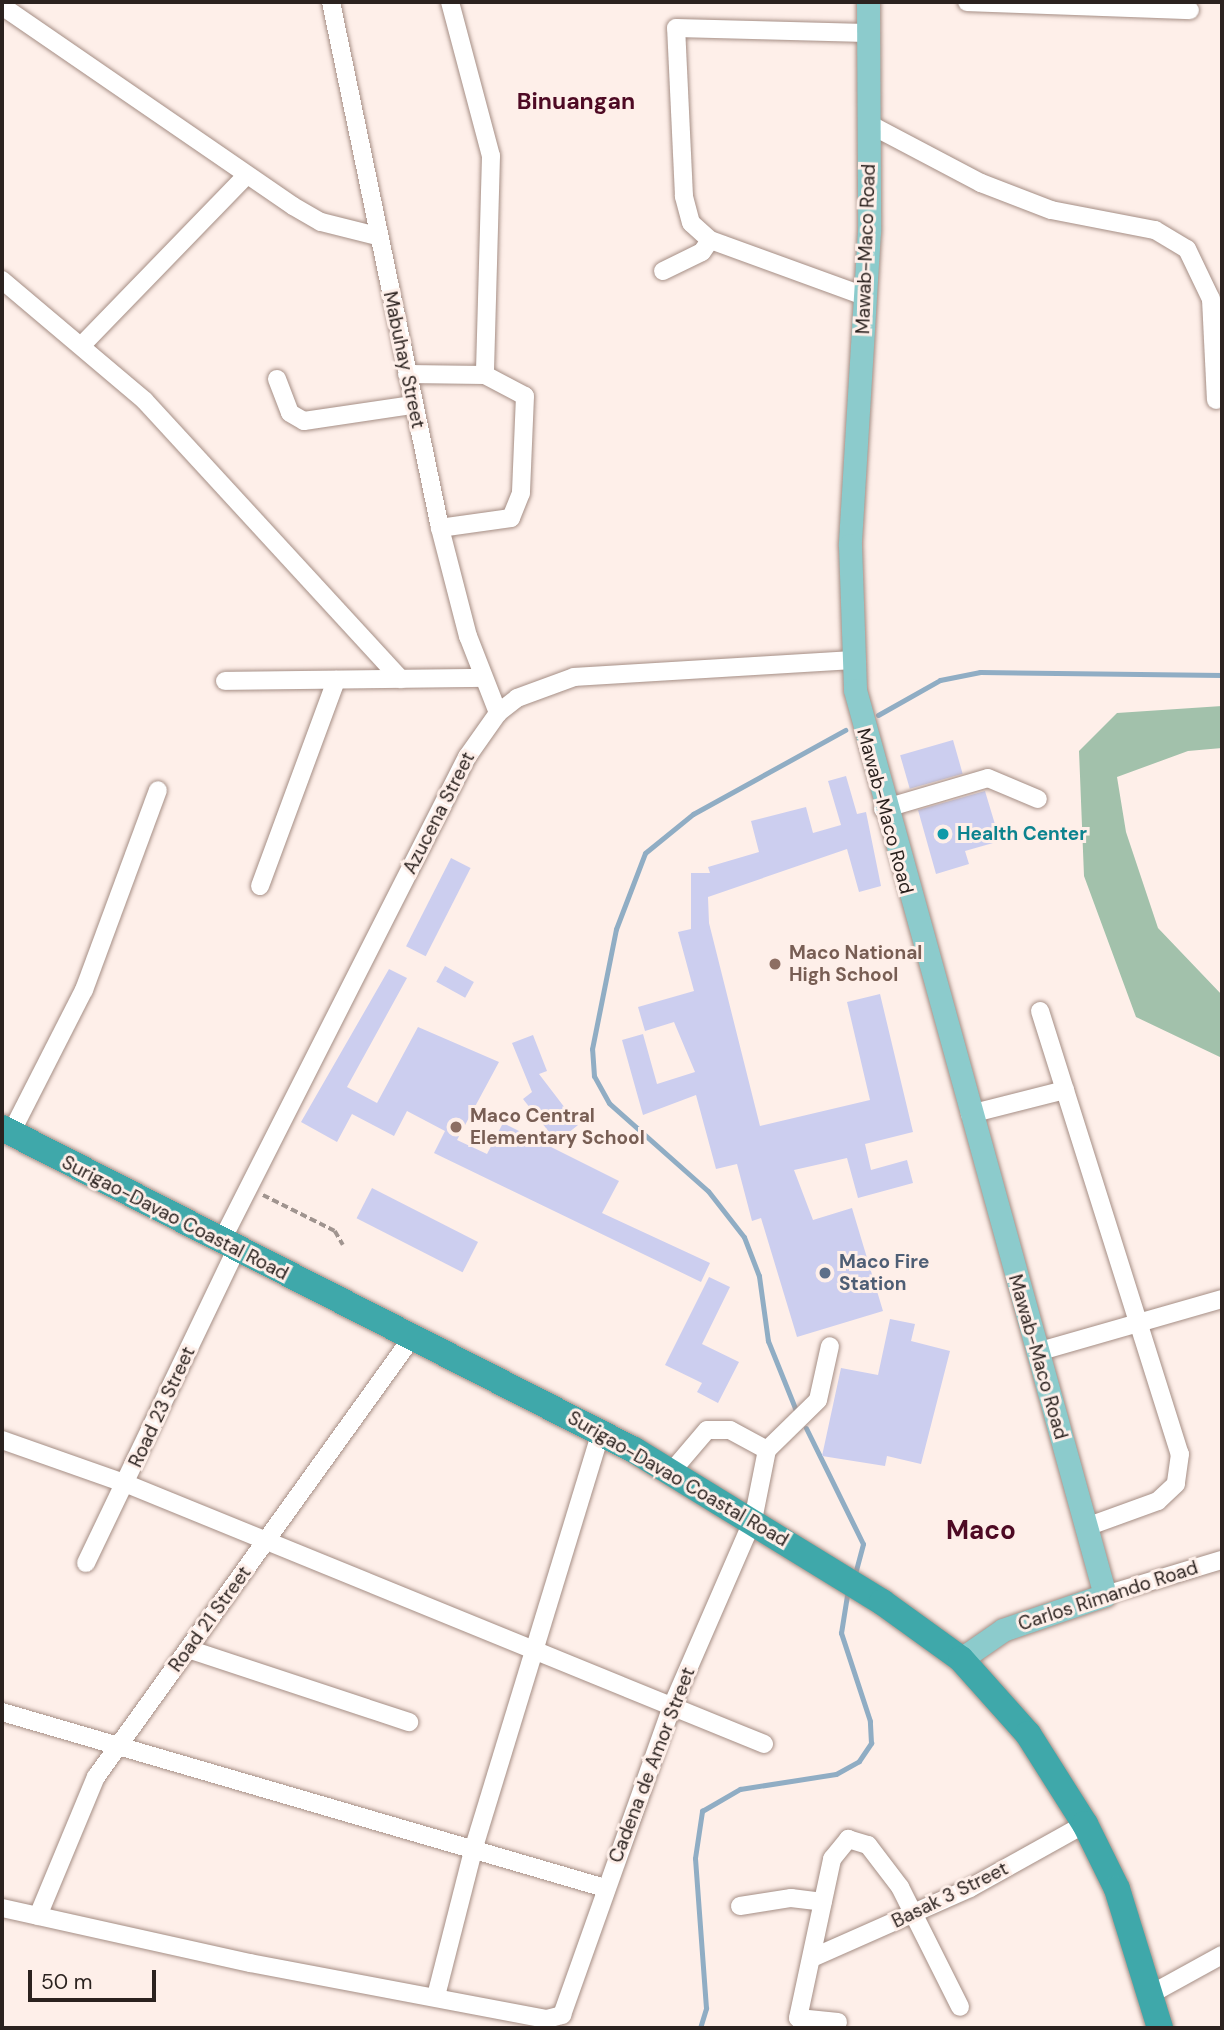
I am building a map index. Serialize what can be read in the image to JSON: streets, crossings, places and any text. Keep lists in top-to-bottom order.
{
  "streets": {
    "highway": ["Surigao-Davao Coastal Road"],
    "main road": ["Mawab-Maco Road", "Carlos Rimando Road"],
    "street": [
      "Mabuhay Street",
      "Azucena Street",
      "Road 23 Street",
      "Road 21 Street",
      "Cadena de Amor Street",
      "Basak 3 Street"
    ]
  },
  "crossings": [
    ["Mawab-Maco Road", "Azucena Street"],
    ["Mawab-Maco Road", "Carlos Rimando Road"],
    ["Mabuhay Street", "Azucena Street"],
    ["Azucena Street", "Surigao-Davao Coastal Road"],
    ["Azucena Street", "Road 23 Street"],
    ["Surigao-Davao Coastal Road", "Road 23 Street"],
    ["Surigao-Davao Coastal Road", "Carlos Rimando Road"],
    ["Surigao-Davao Coastal Road", "Road 21 Street"],
    ["Surigao-Davao Coastal Road", "Cadena de Amor Street"],
    ["Surigao-Davao Coastal Road", "Basak 3 Street"]
  ],
  "districts": ["Binuangan", "Maco"],
  "places": [
    "Health Center",
    "Maco National High School",
    "Maco Central Elementary School",
    "Maco Fire Station"
  ],
  "scale_bar": "50 m"
}
